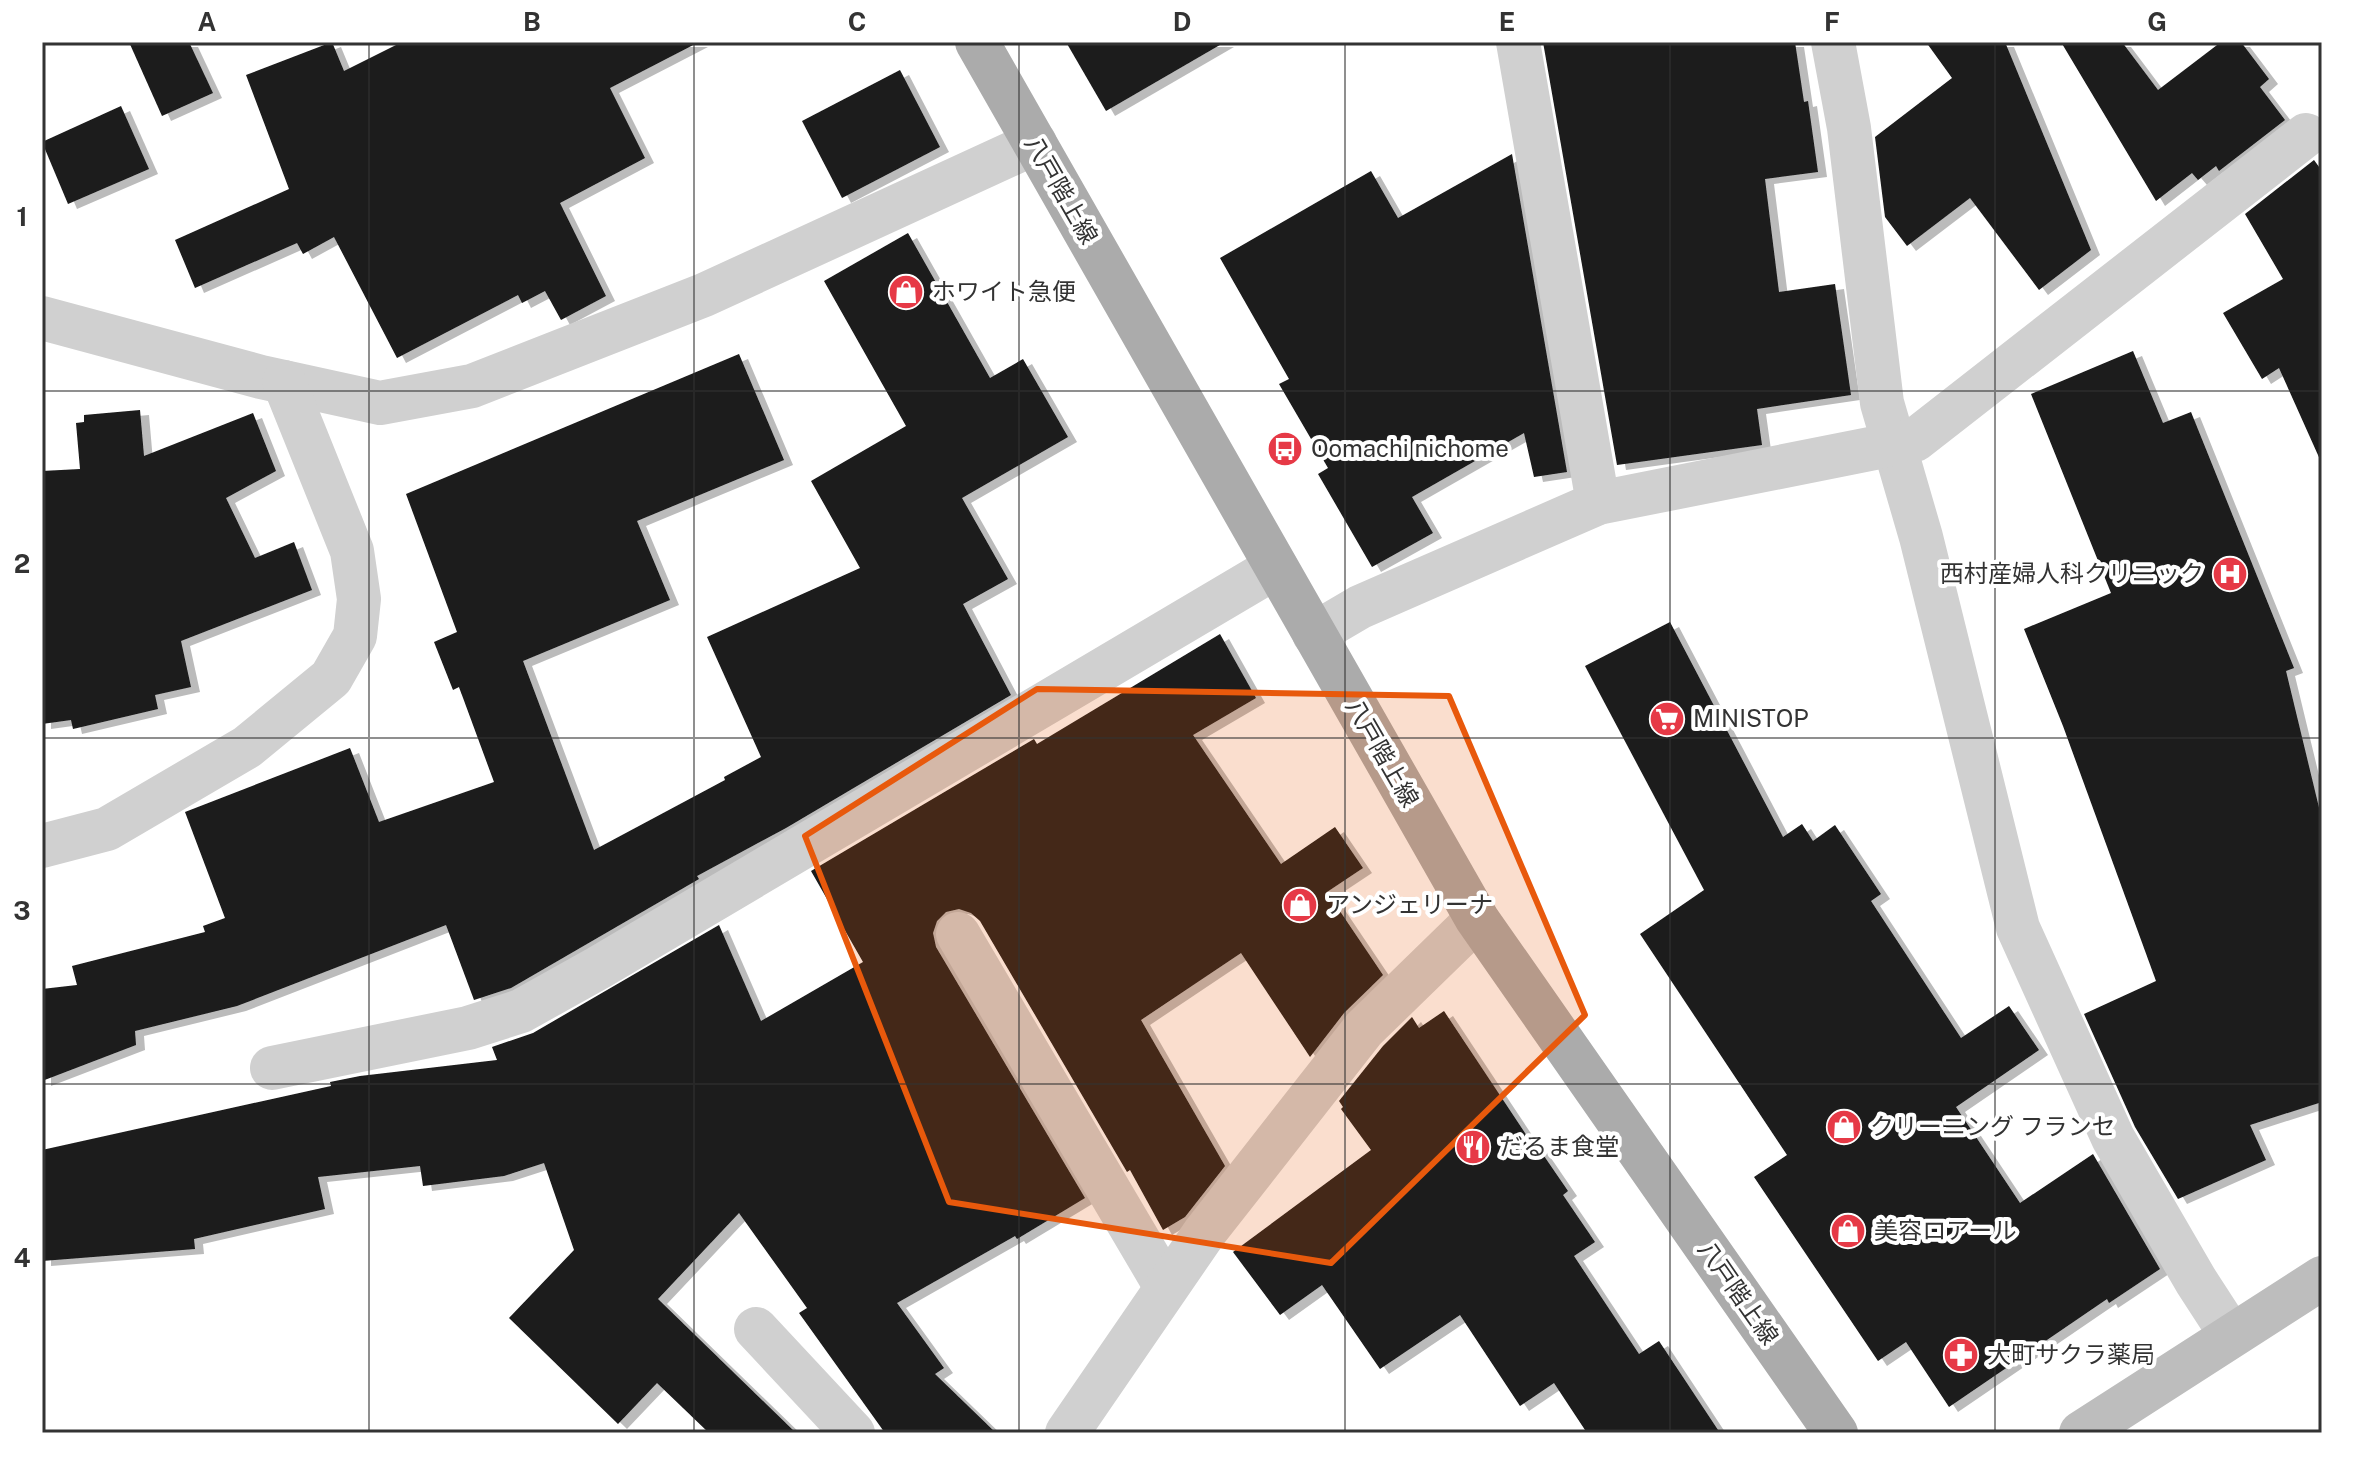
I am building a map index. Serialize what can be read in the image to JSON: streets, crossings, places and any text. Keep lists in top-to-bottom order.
{
  "streets": {
    "main road": ["八戸階上線"]
  },
  "places": {
    "shop": [
      "ホワイト急便",
      "アンジェリーナ",
      "クリーニング フランセ",
      "美容ロアール"
    ],
    "bus stop": ["Oomachi nichome"],
    "hospital": ["西村産婦人科クリニック"],
    "supermarket": ["MINISTOP"],
    "restaurant": ["だるま食堂"],
    "pharmacy": ["大町サクラ薬局"]
  },
  "grid": {
    "columns": [
      "A",
      "B",
      "C",
      "D",
      "E",
      "F",
      "G"
    ],
    "rows": [
      "1",
      "2",
      "3",
      "4"
    ]
  }
}
